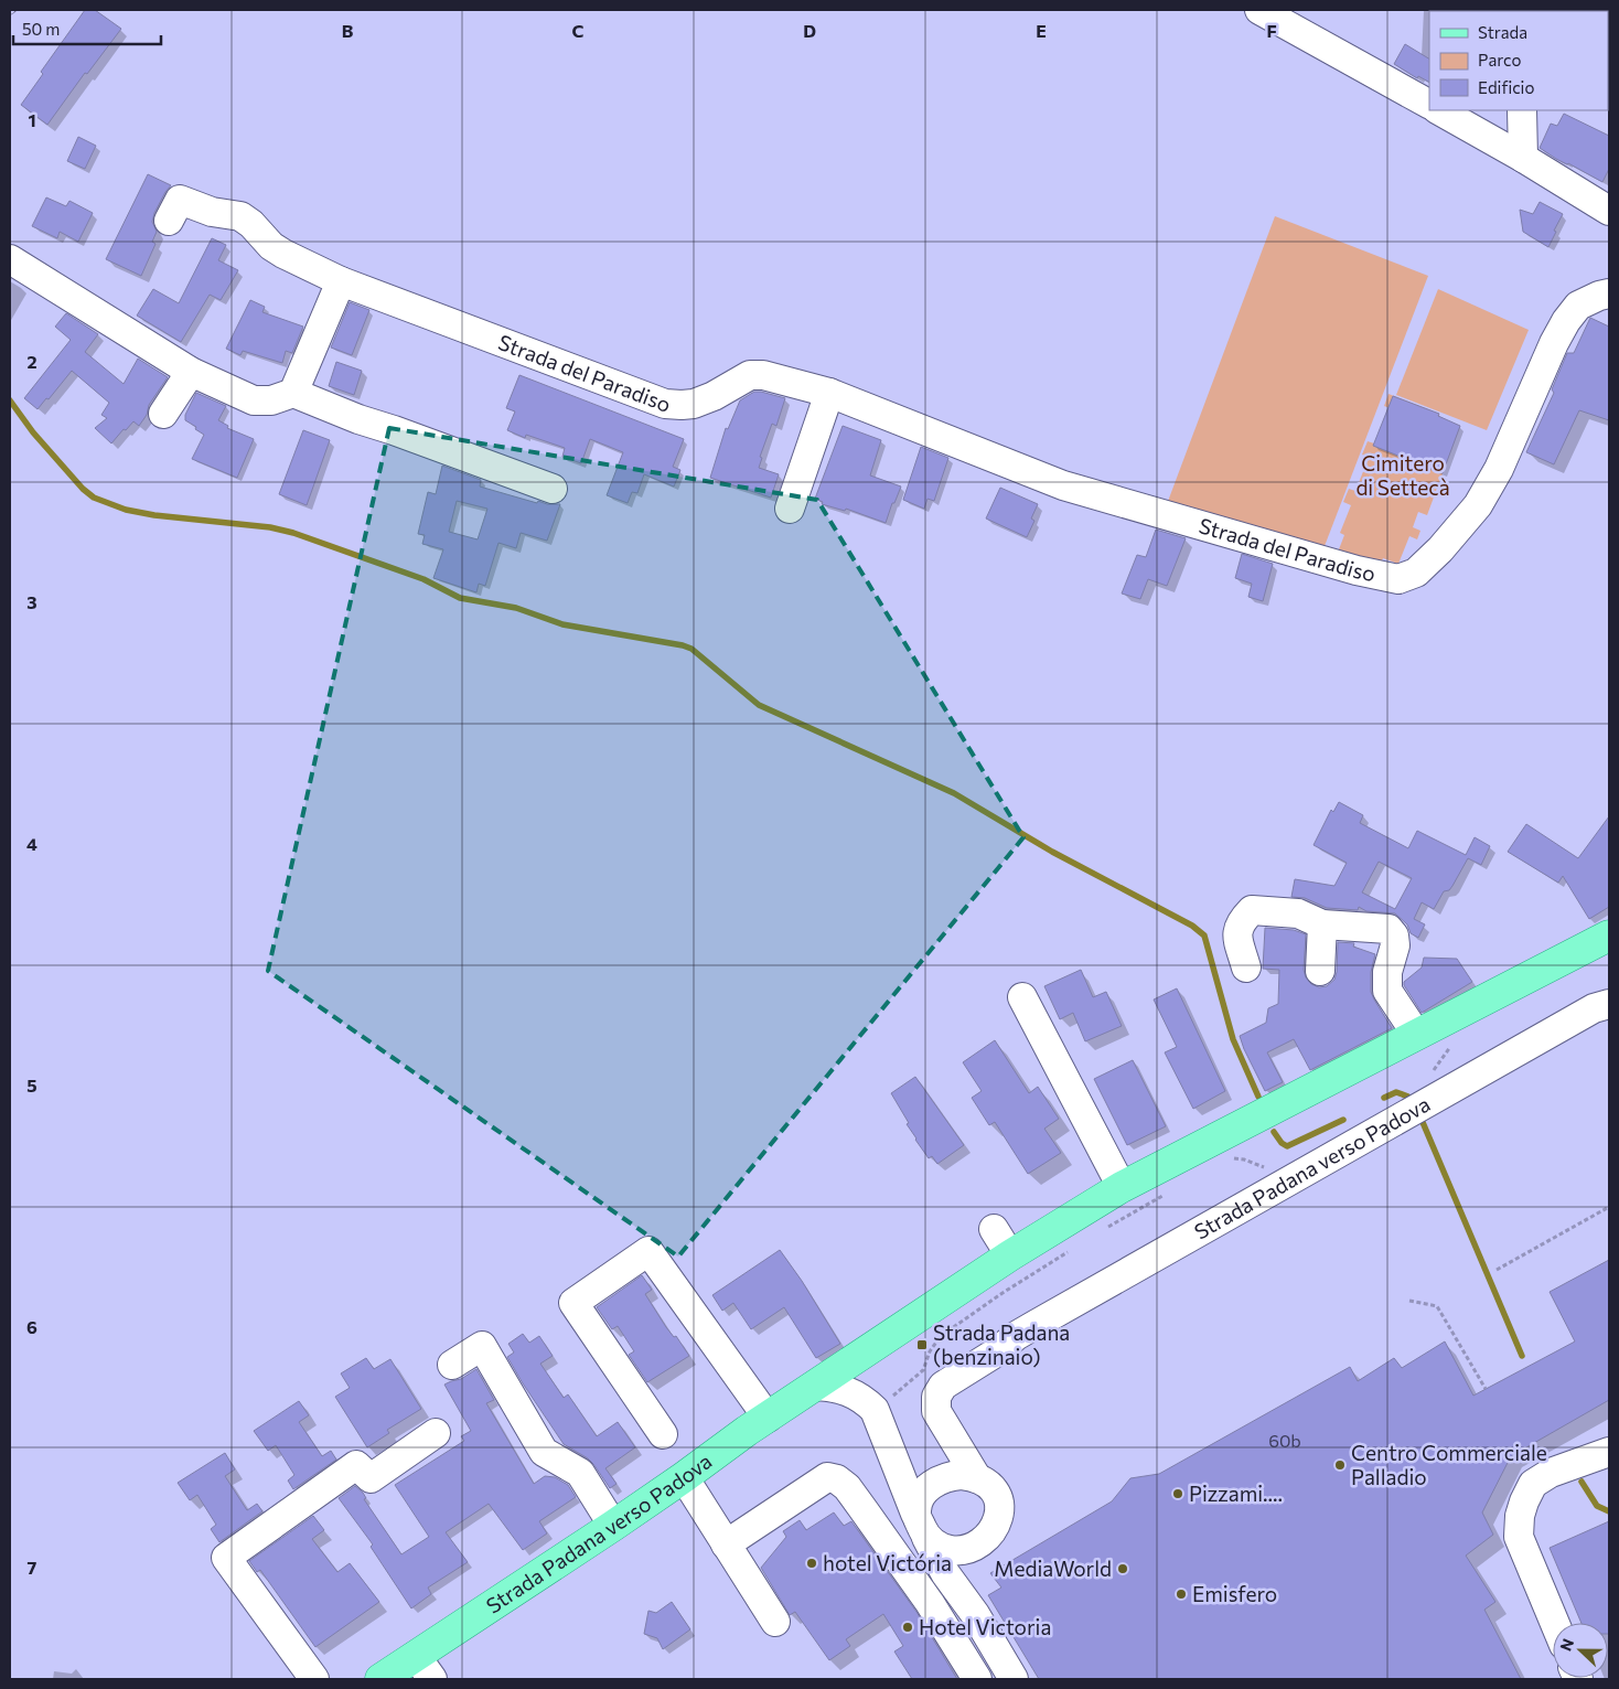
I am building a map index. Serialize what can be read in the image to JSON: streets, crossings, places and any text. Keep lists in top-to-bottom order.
{
  "streets": {
    "main road": ["Strada Padana verso Padova"],
    "street": ["Strada del Paradiso"]
  },
  "parks": ["Cimitero di Settecà"],
  "places": {
    "transit": ["Strada Padana (benzinaio)"],
    "other": [
      "Centro Commerciale Palladio",
      "Pizzami....",
      "hotel Victória",
      "MediaWorld",
      "Emisfero",
      "Hotel Victoria"
    ]
  },
  "house_numbers": ["60b"],
  "legend": ["Strada", "Parco", "Edificio"],
  "scale_bar": "50 m",
  "north": "left",
  "grid": {
    "columns": [
      "B",
      "C",
      "D",
      "E",
      "F"
    ],
    "rows": [
      "1",
      "2",
      "3",
      "4",
      "5",
      "6",
      "7"
    ]
  }
}
